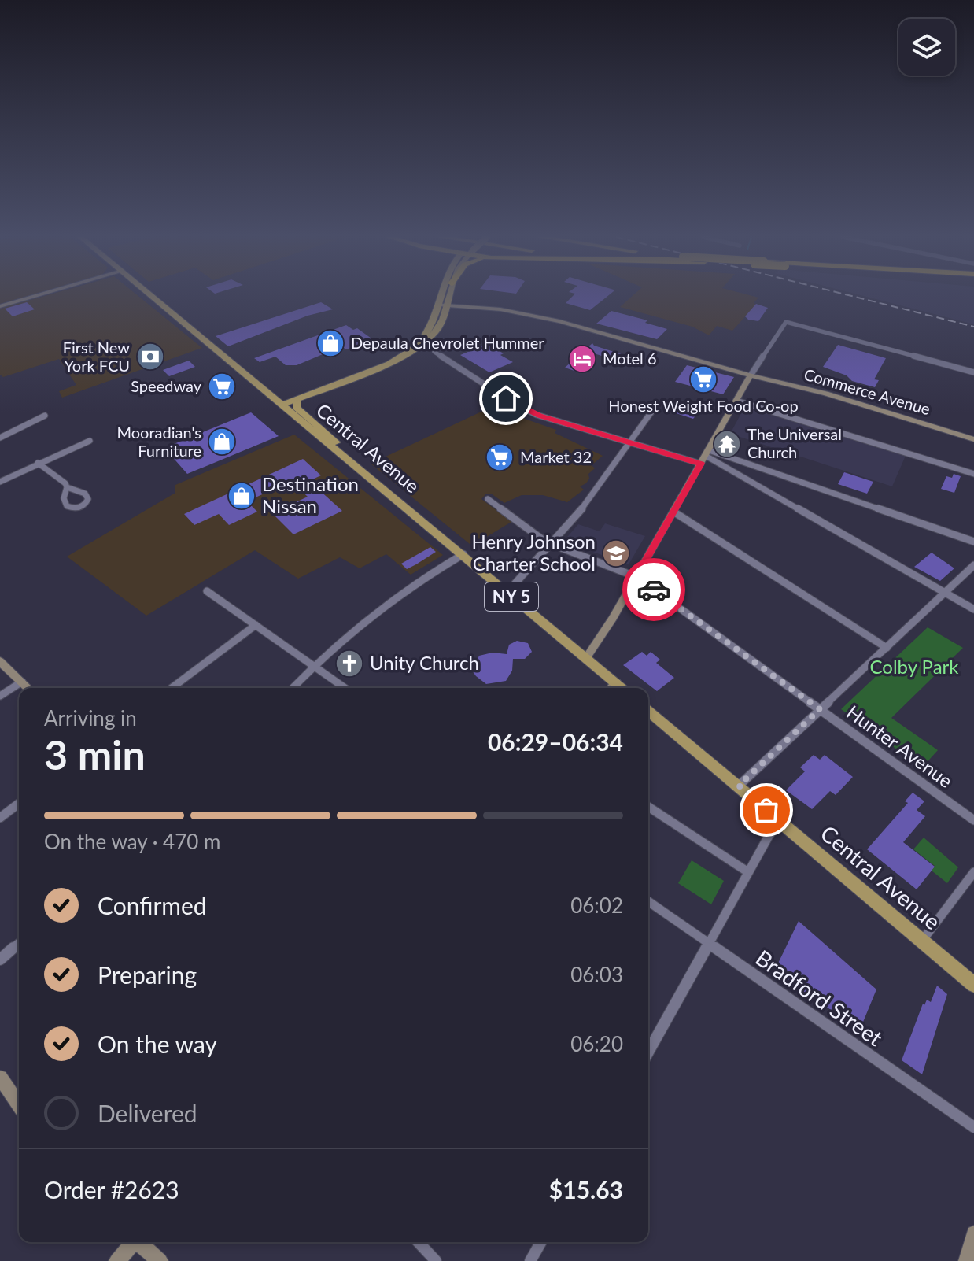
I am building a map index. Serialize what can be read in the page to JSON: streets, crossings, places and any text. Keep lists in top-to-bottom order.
{
  "streets": {
    "main road": ["Central Avenue", "NY 5"],
    "street": ["Commerce Avenue", "Hunter Avenue", "Bradford Street"]
  },
  "parks": ["Colby Park"],
  "places": {
    "shop": ["Depaula Chevrolet Hummer", "Mooradian's Furniture", "Destination Nissan"],
    "bank": ["First New York FCU"],
    "hotel": ["Motel 6"],
    "supermarket": ["Honest Weight Food Co-op", "Speedway", "Market 32"],
    "temple": ["The Universal Church"],
    "school or university": ["Henry Johnson Charter School"],
    "church": ["Unity Church"]
  },
  "page": {
    "heading": ["3 min", "Arriving in", "06:29–06:34"],
    "panel": ["Order #2623", "$15.63"],
    "bar": "On the way · 470 m",
    "list": [
      ["Confirmed", "06:02"],
      ["Preparing", "06:03"],
      ["On the way", "06:20"],
      "Delivered"
    ]
  }
}
